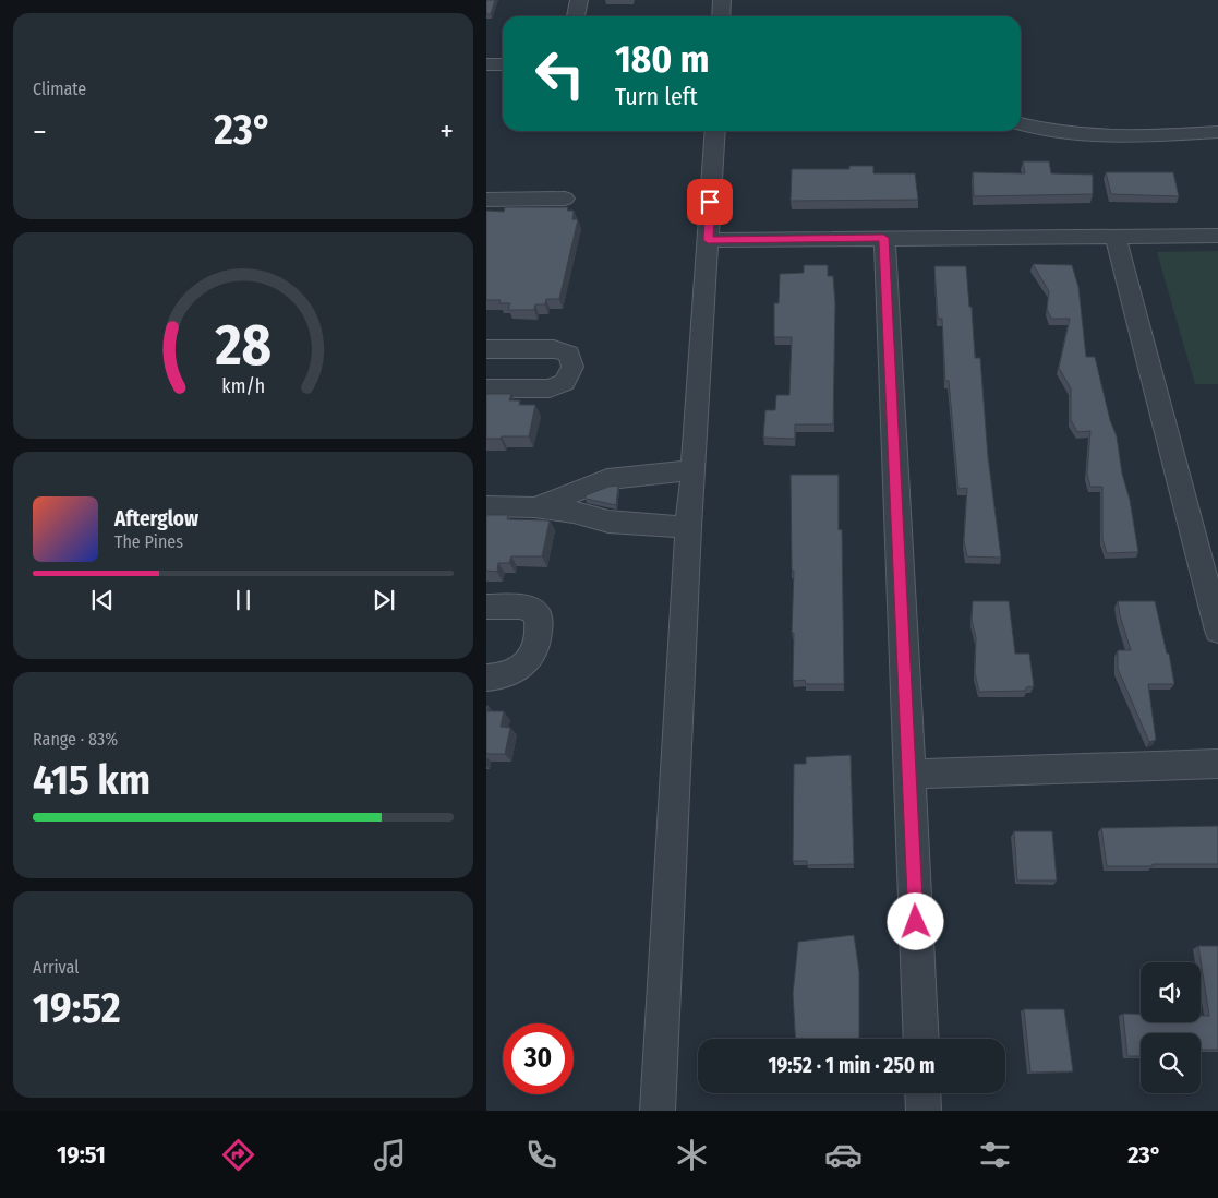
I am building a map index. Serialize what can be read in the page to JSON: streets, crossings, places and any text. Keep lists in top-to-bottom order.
{
  "page": {
    "tile": [
      "Climate",
      ["Range · 83%", "415 km"],
      ["Arrival", "19:52"]
    ],
    "turn": ["180 m", "Turn left"],
    "heat": ["−", "23°", "+"],
    "song": ["Afterglow", "The Pines"],
    "limit": "30",
    "trip": "19:52 · 1 min · 250 m",
    "tabs": ["19:51", "23°"],
    "gauge": ["28", "km/h"]
  }
}
